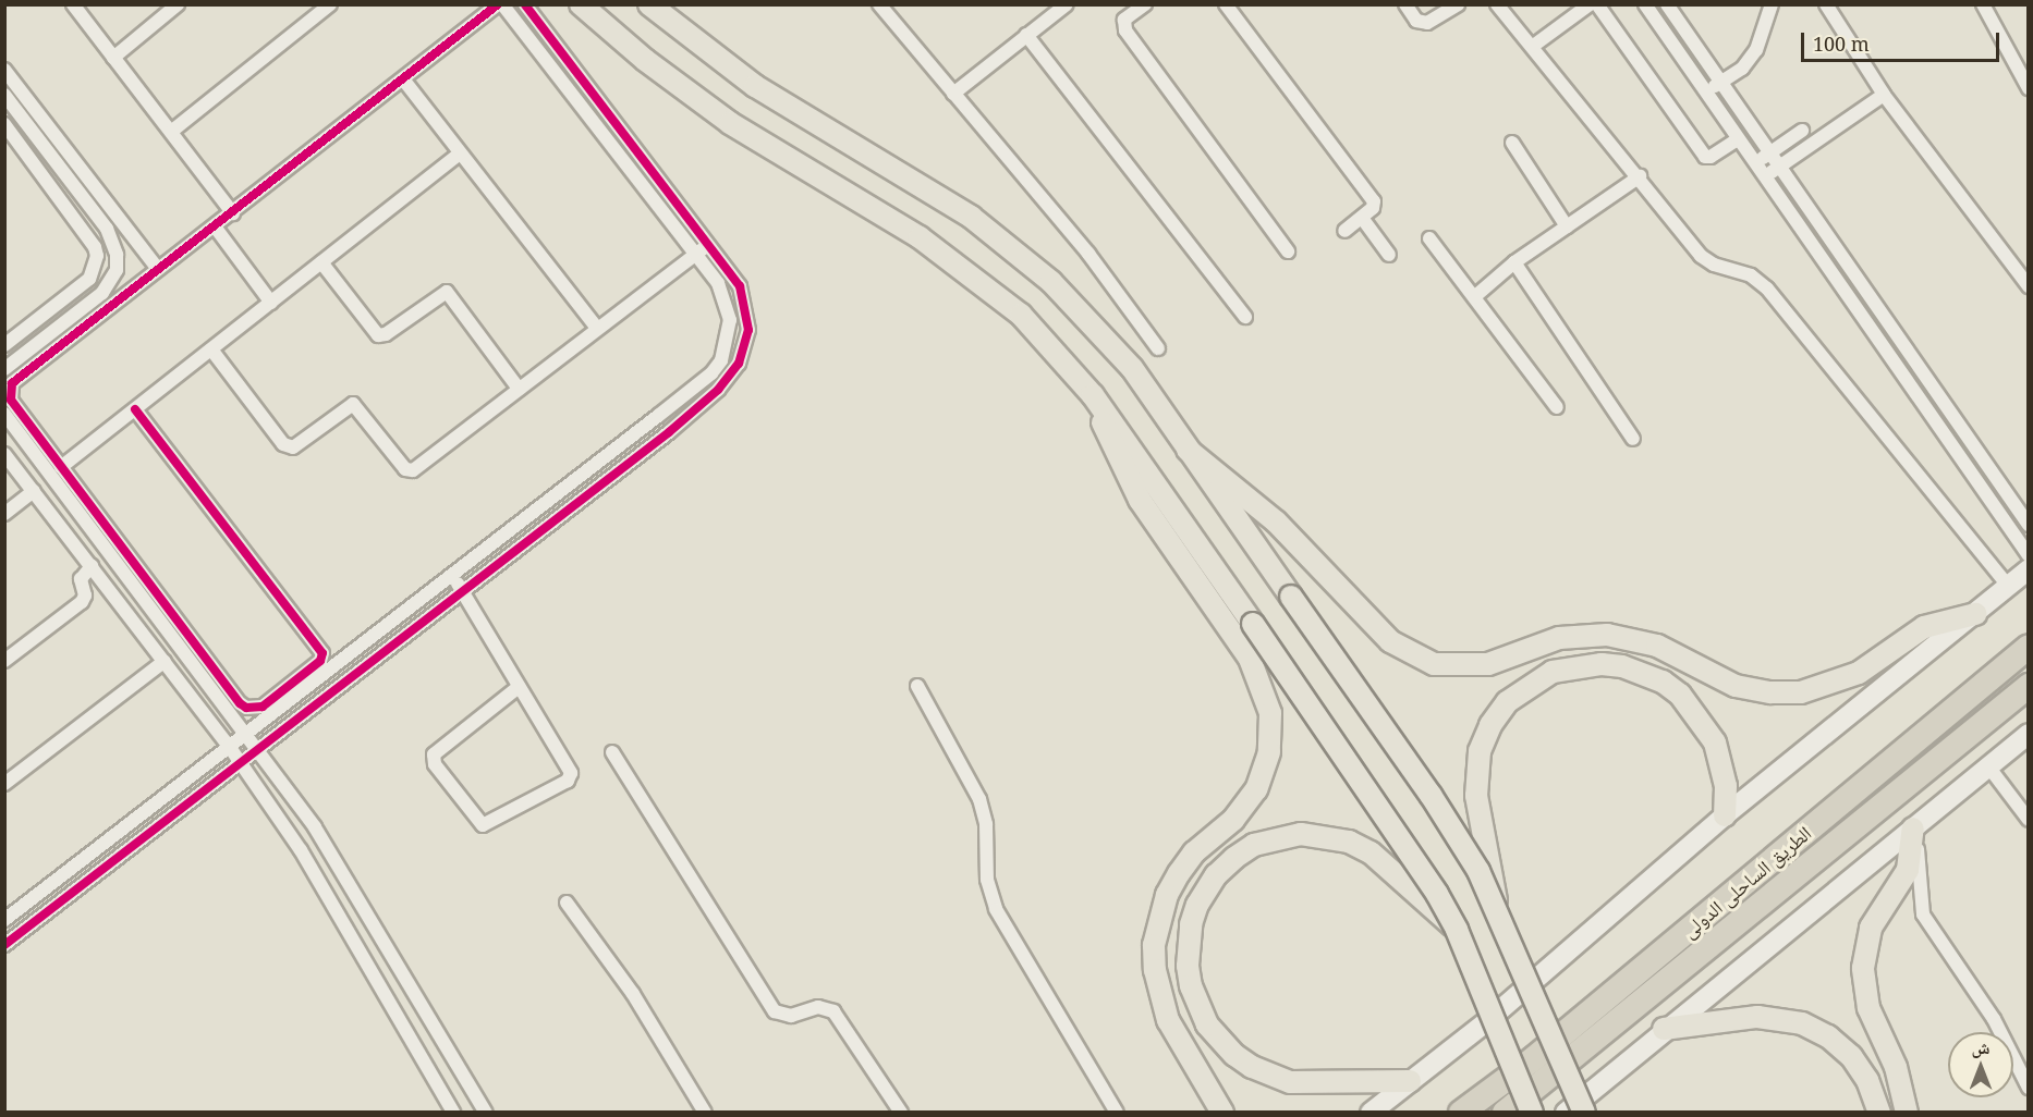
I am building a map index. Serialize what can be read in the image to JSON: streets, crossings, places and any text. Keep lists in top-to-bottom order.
{
  "streets": {
    "highway": ["الطريق الساحلى الدولى"]
  },
  "scale_bar": "100 m",
  "north": "top"
}
